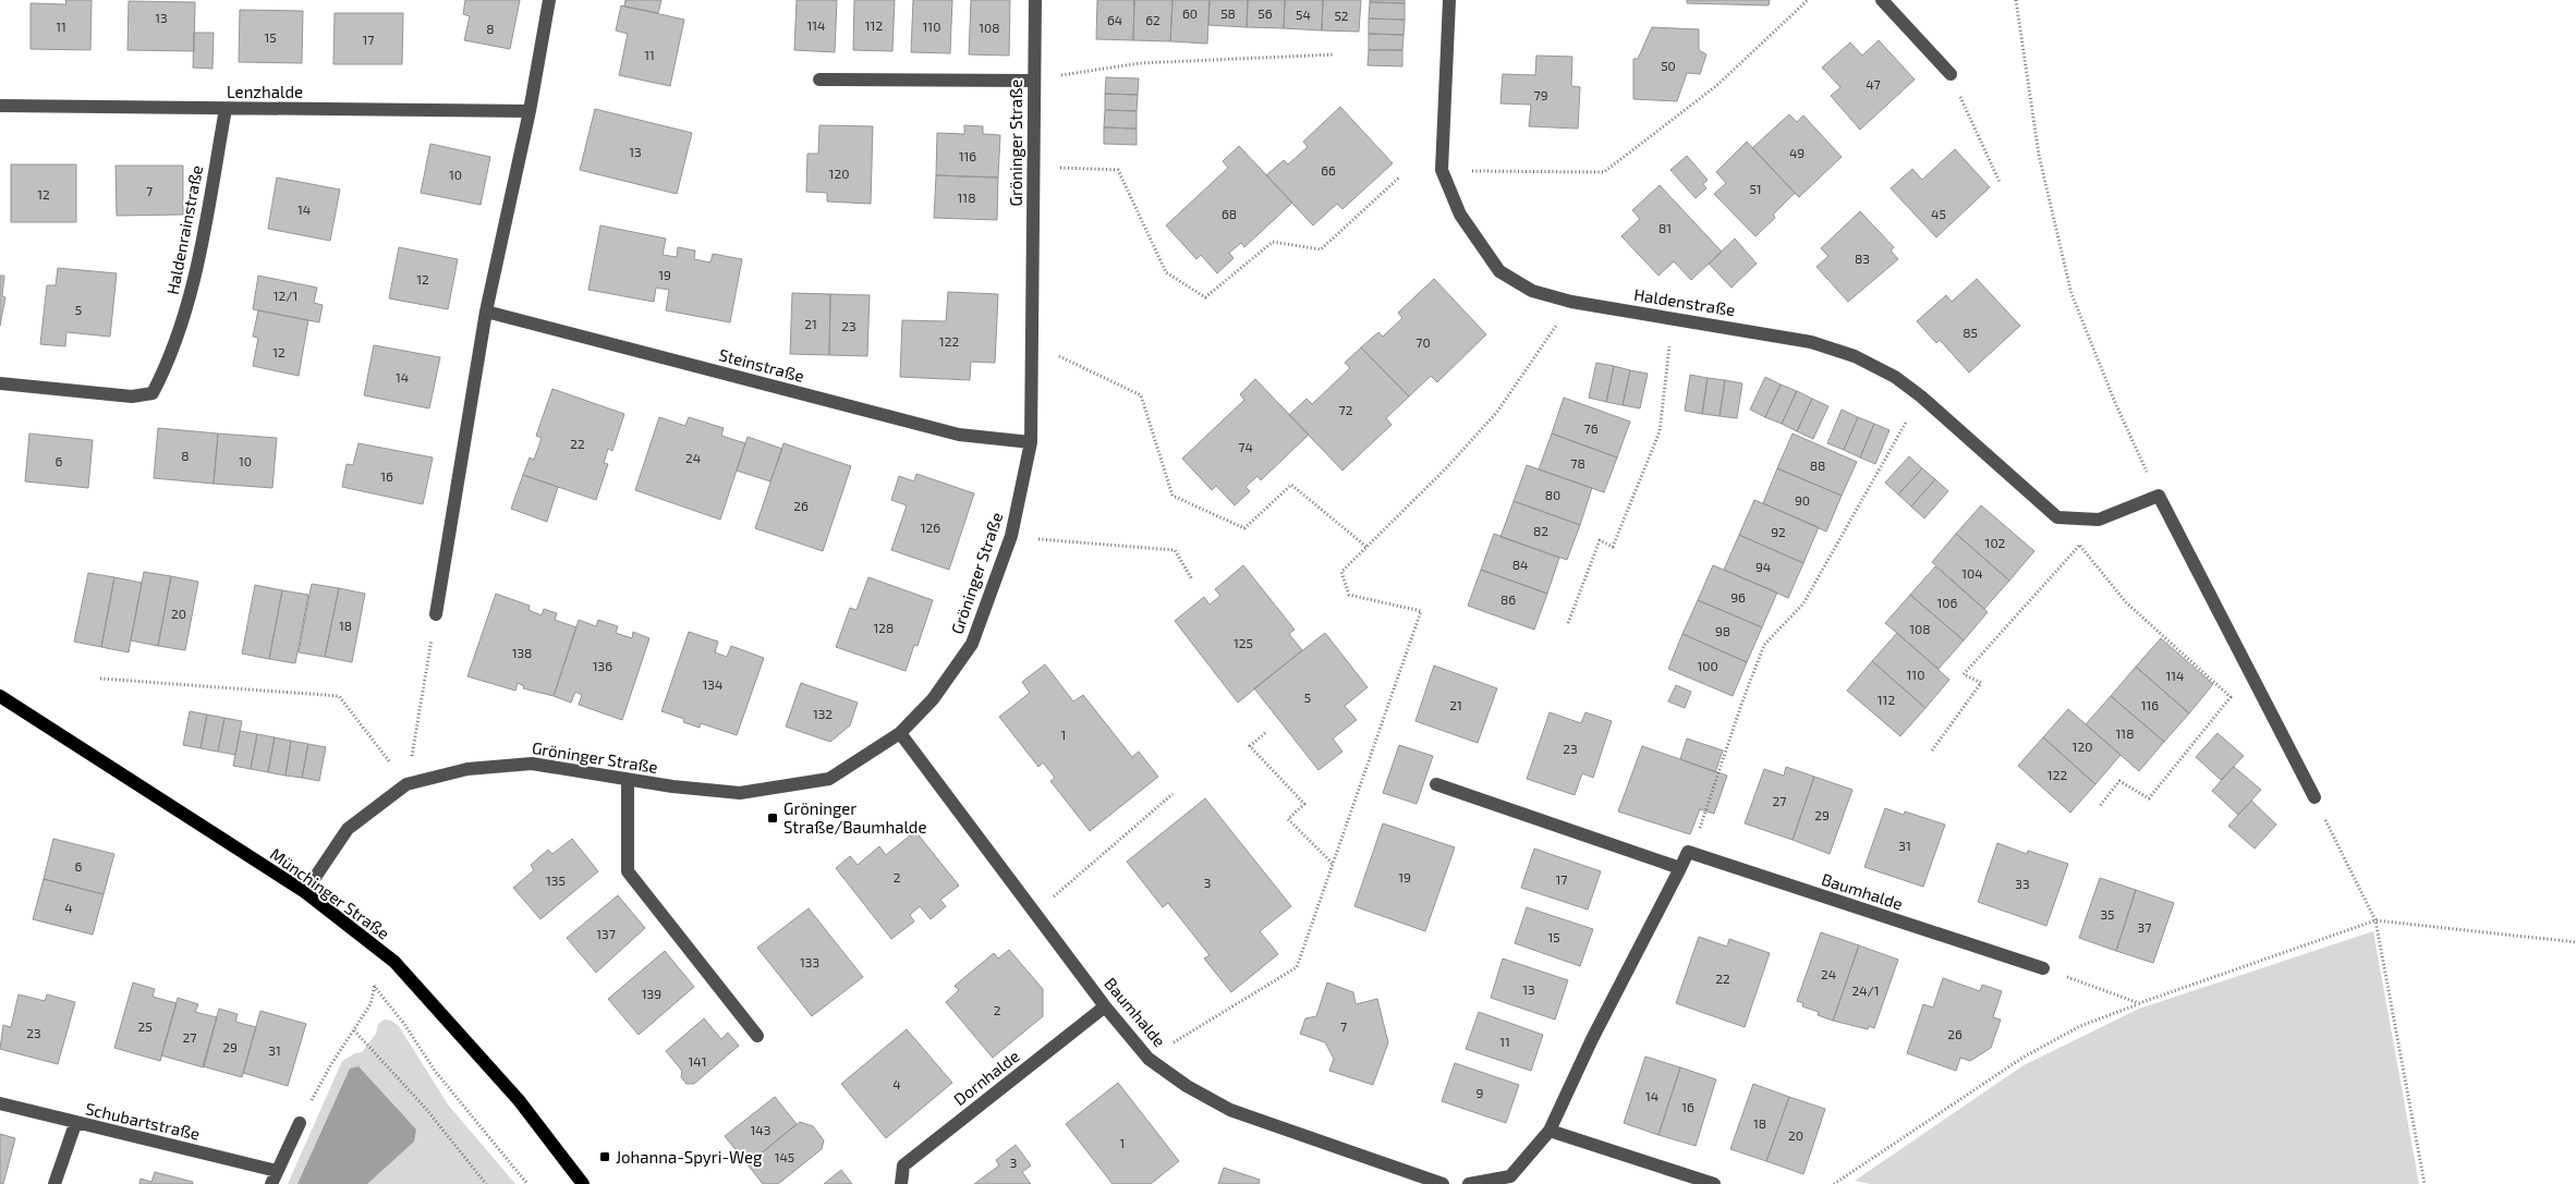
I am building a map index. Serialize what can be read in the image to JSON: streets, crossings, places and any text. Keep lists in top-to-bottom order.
{
  "streets": {
    "main road": ["Münchinger Straße"],
    "street": [
      "Lenzhalde",
      "Gröninger Straße",
      "Haldenrainstraße",
      "Haldenstraße",
      "Steinstraße",
      "Baumhalde",
      "Dornhalde",
      "Schubartstraße"
    ]
  },
  "crossings": [
    ["Lenzhalde", "Haldenrainstraße"],
    ["Gröninger Straße", "Steinstraße"],
    ["Gröninger Straße", "Baumhalde"],
    ["Gröninger Straße", "Münchinger Straße"],
    ["Baumhalde", "Dornhalde"]
  ],
  "places": {
    "transit": ["Gröninger Straße/Baumhalde", "Johanna-Spyri-Weg"]
  },
  "house_numbers": [
    "60",
    "58",
    "56",
    "54",
    "52",
    "13",
    "64",
    "62",
    "114",
    "112",
    "11",
    "110",
    "108",
    "8",
    "15",
    "17",
    "11",
    "50",
    "47",
    "79",
    "13",
    "49",
    "116",
    "66",
    "120",
    "10",
    "51",
    "7",
    "12",
    "118",
    "14",
    "68",
    "45",
    "81",
    "83",
    "19",
    "12",
    "12/1",
    "5",
    "21",
    "23",
    "85",
    "122",
    "70",
    "12",
    "14",
    "72",
    "76",
    "22",
    "74",
    "8",
    "24",
    "6",
    "10",
    "78",
    "88",
    "16",
    "80",
    "90",
    "26",
    "126",
    "82",
    "92",
    "102",
    "84",
    "94",
    "104",
    "96",
    "86",
    "106",
    "20",
    "18",
    "128",
    "108",
    "98",
    "125",
    "138",
    "136",
    "100",
    "110",
    "114",
    "134",
    "5",
    "112",
    "21",
    "116",
    "132",
    "118",
    "1",
    "120",
    "23",
    "122",
    "27",
    "29",
    "31",
    "6",
    "2",
    "19",
    "17",
    "135",
    "3",
    "33",
    "4",
    "35",
    "37",
    "137",
    "15",
    "133",
    "24",
    "22",
    "13",
    "24/1",
    "139",
    "2",
    "25",
    "7",
    "23",
    "26",
    "27",
    "11",
    "29",
    "31",
    "141",
    "4",
    "9",
    "14",
    "16",
    "18",
    "143",
    "20",
    "1",
    "145",
    "3"
  ]
}
